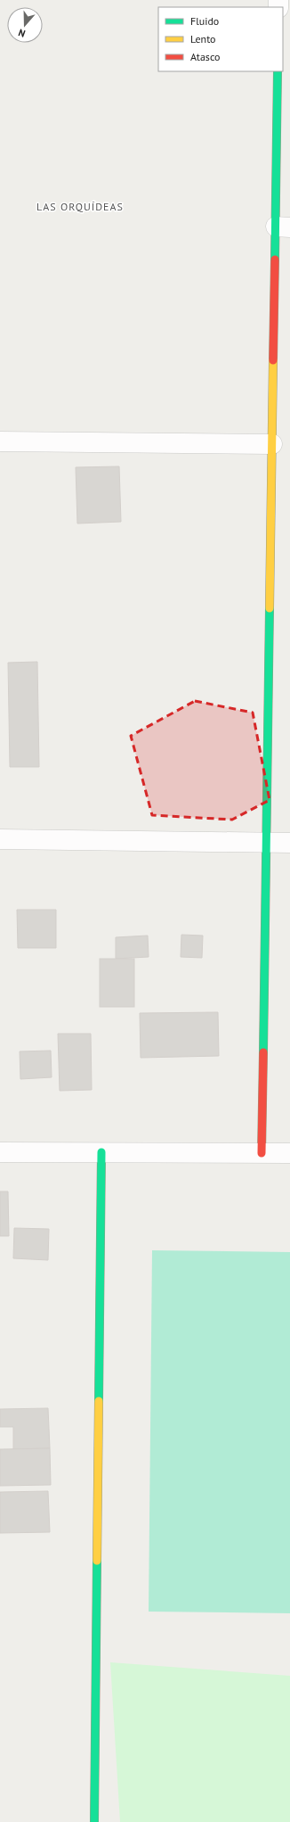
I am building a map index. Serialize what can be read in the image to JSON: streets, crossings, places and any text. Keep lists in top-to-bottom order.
{
  "districts": ["LAS ORQUÍDEAS"],
  "legend": ["Fluido", "Lento", "Atasco"],
  "north": "bottom"
}
